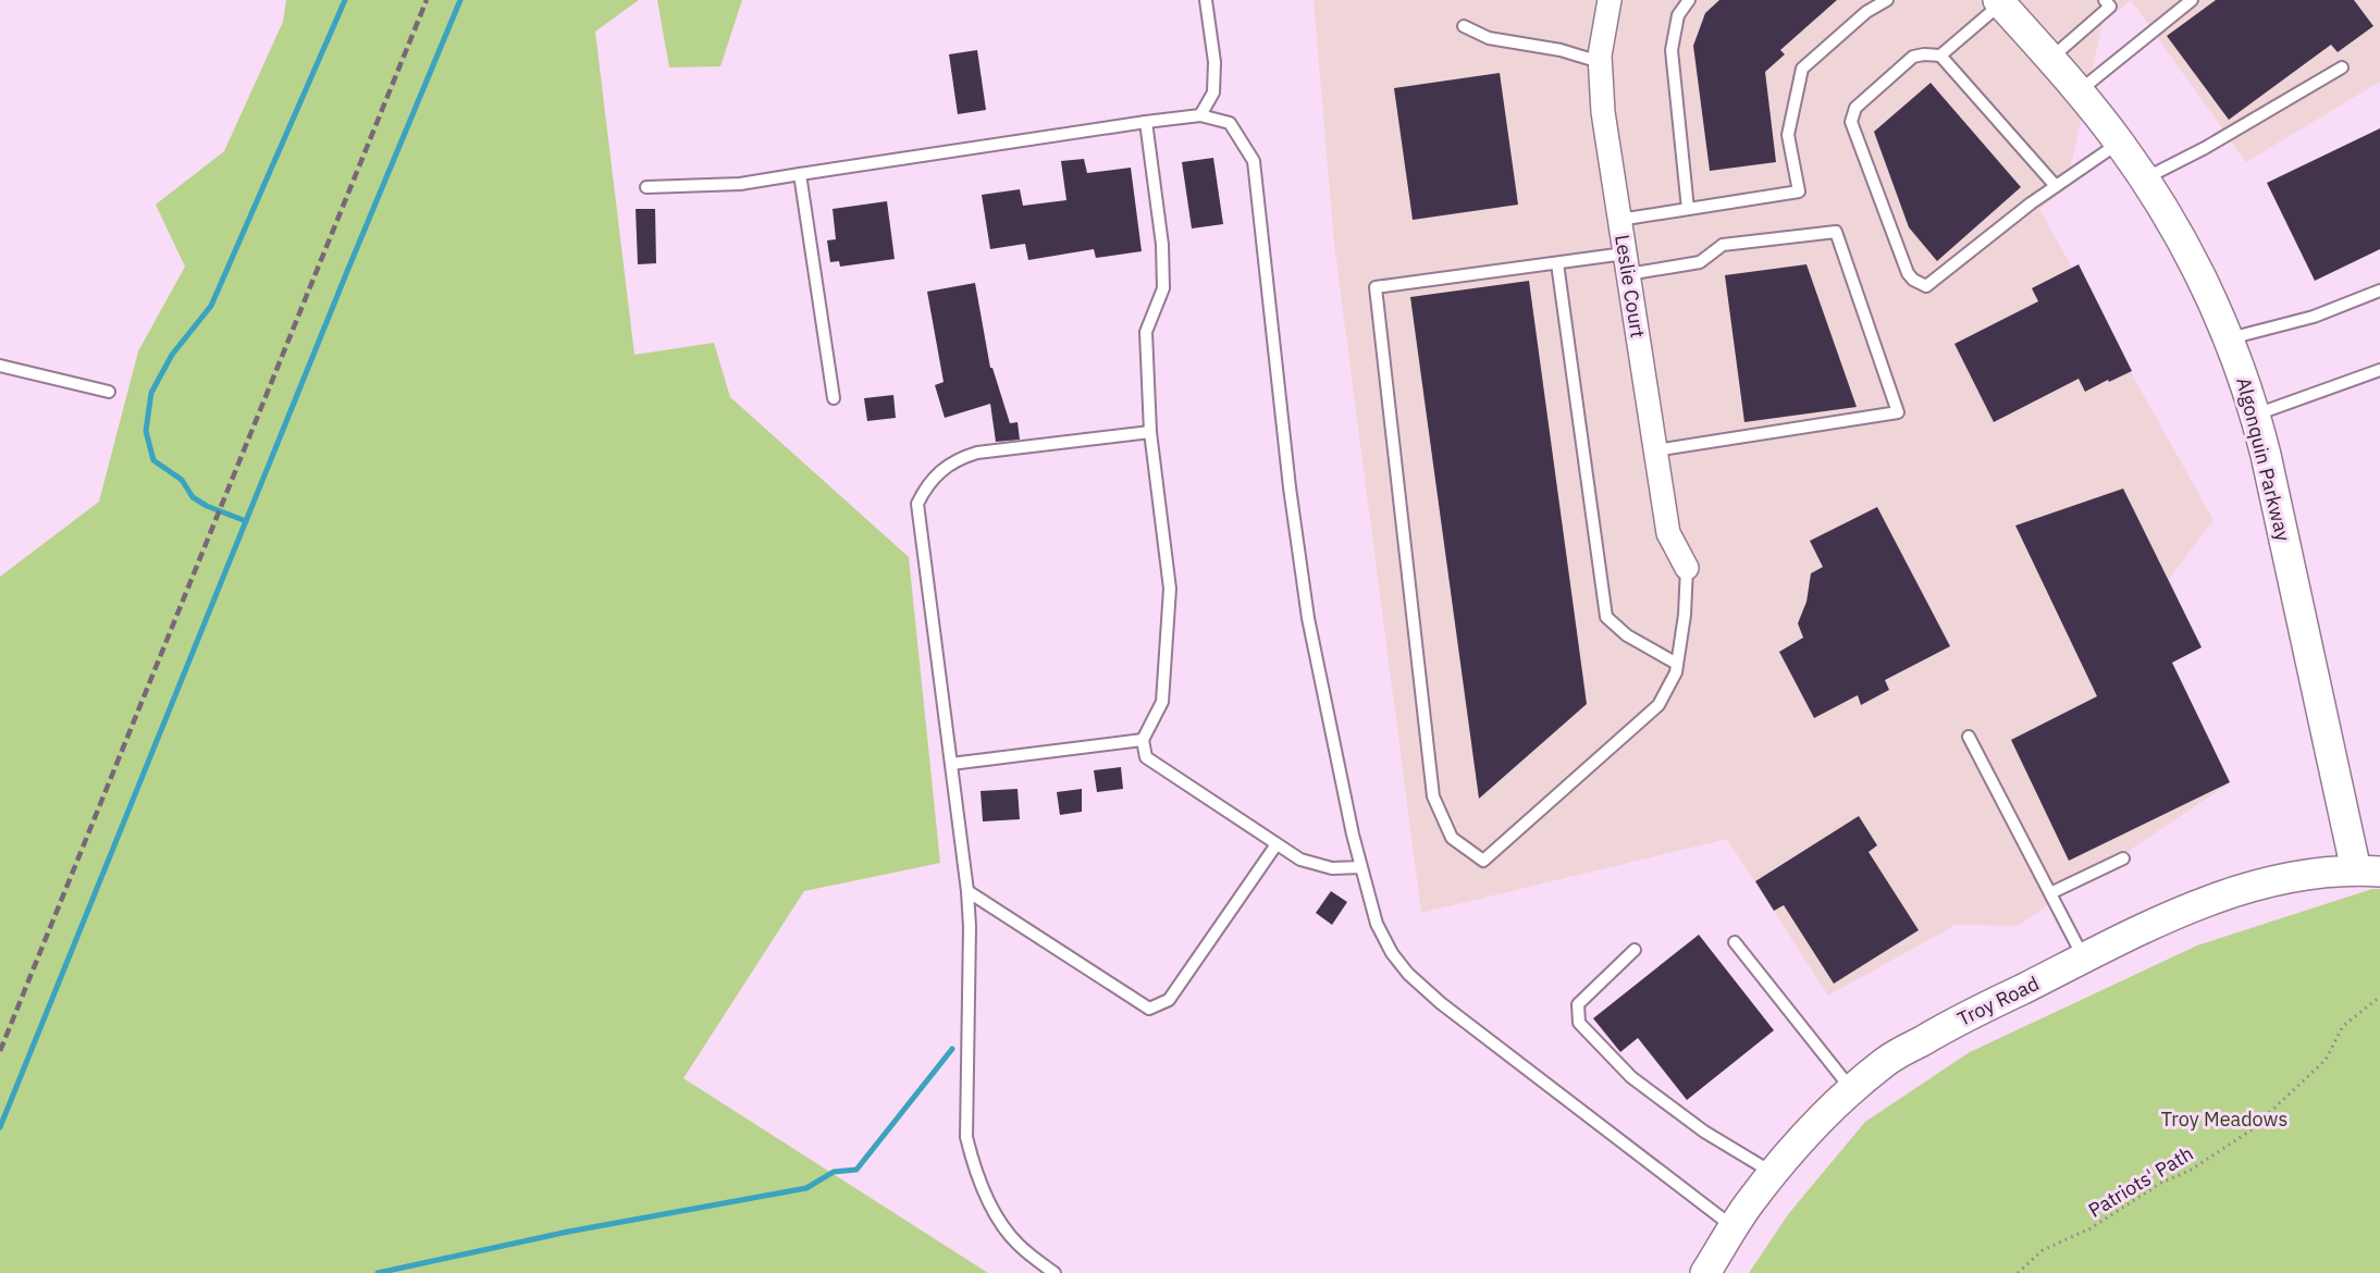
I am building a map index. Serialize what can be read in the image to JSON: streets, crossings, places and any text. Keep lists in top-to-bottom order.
{
  "streets": {
    "street": ["Leslie Court", "Algonquin Parkway", "Troy Road"],
    "path": ["Patriots' Path"]
  },
  "crossings": [
    ["Algonquin Parkway", "Troy Road"]
  ],
  "parks": ["Troy Meadows"]
}
